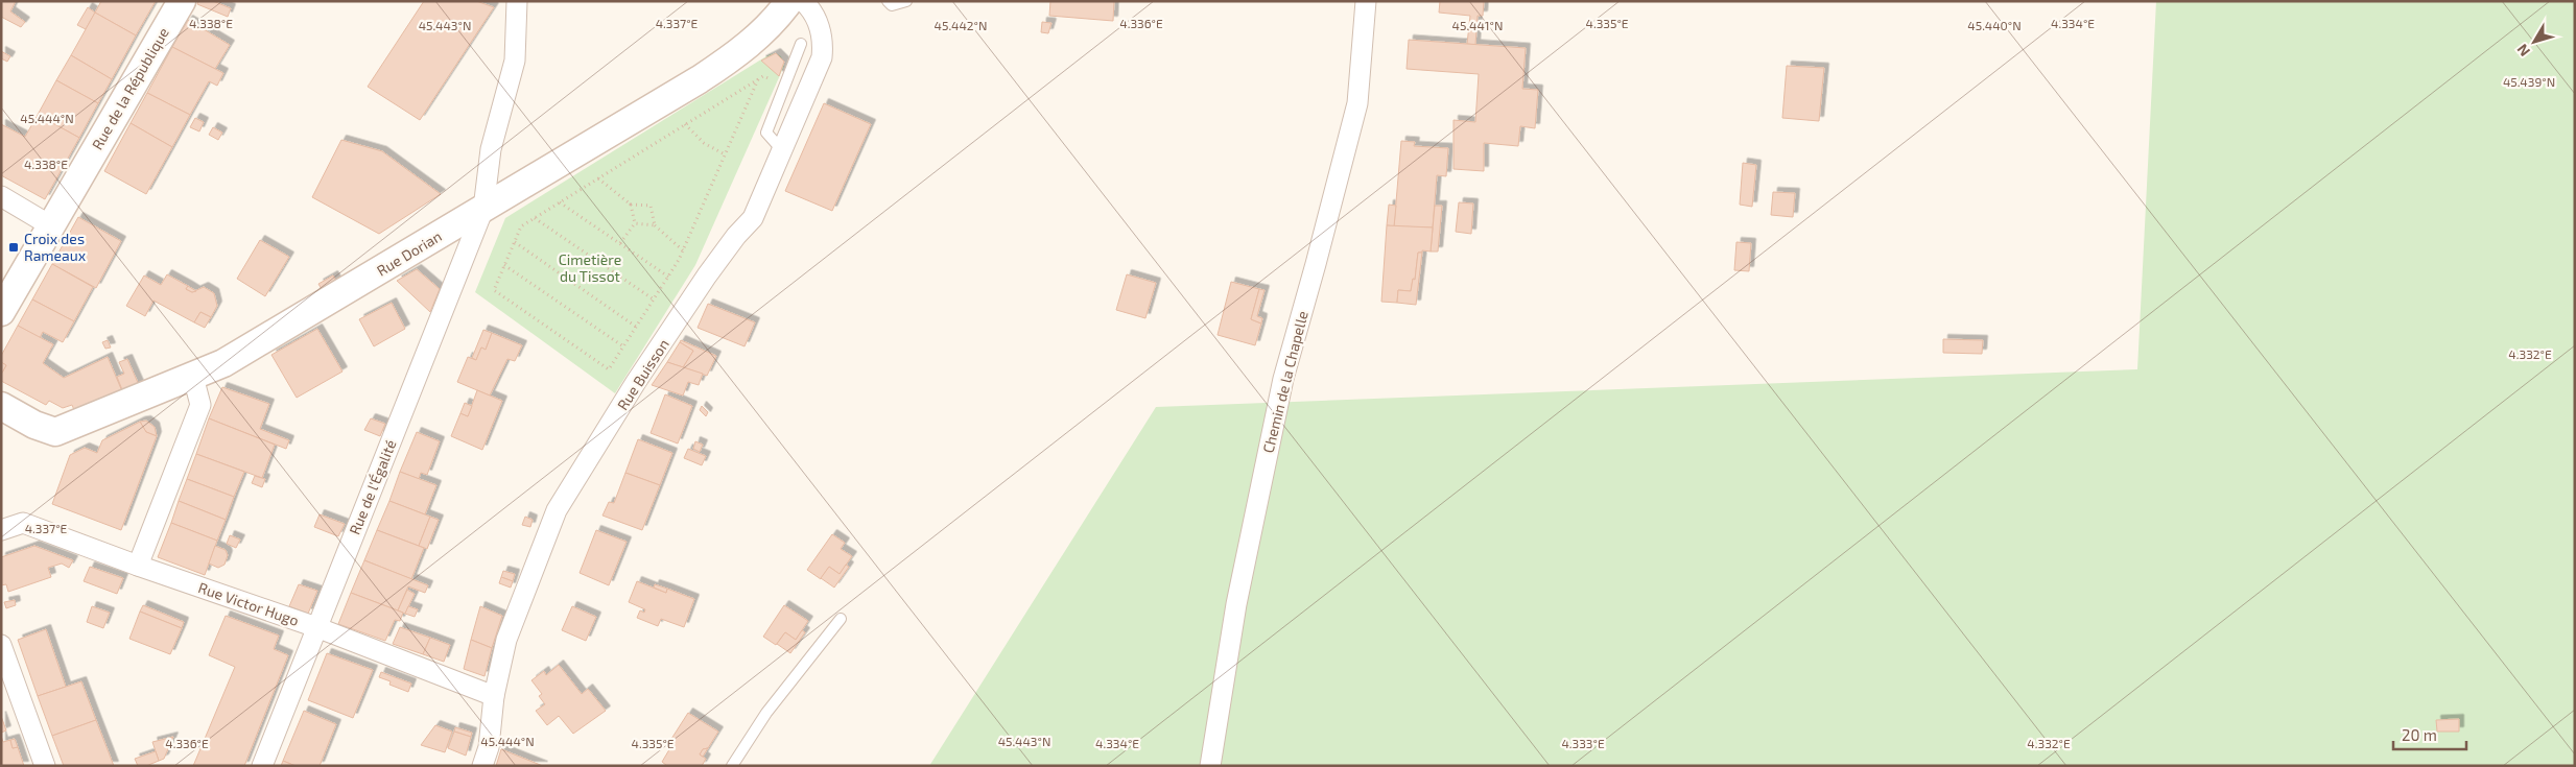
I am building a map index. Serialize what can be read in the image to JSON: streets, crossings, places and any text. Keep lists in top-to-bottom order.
{
  "streets": {
    "main road": ["Rue de la République", "Rue Dorian"],
    "street": [
      "Rue Buisson",
      "Chemin de la Chapelle",
      "Rue de l'Égalité",
      "Rue Victor Hugo"
    ]
  },
  "crossings": [
    ["Rue Dorian", "Rue de l'Égalité"],
    ["Rue Buisson", "Rue Victor Hugo"],
    ["Rue de l'Égalité", "Rue Victor Hugo"]
  ],
  "parks": ["Cimetière du Tissot"],
  "places": {
    "transit": ["Croix des Rameaux"]
  },
  "scale_bar": "20 m",
  "north": "bottom left",
  "coordinates": [
    "4.337°E",
    "4.336°E",
    "4.334°E",
    "4.338°E",
    "4.335°E",
    "45.443°N",
    "45.442°N",
    "45.441°N",
    "45.440°N",
    "45.439°N",
    "45.444°N",
    "4.332°E",
    "4.333°E"
  ]
}
